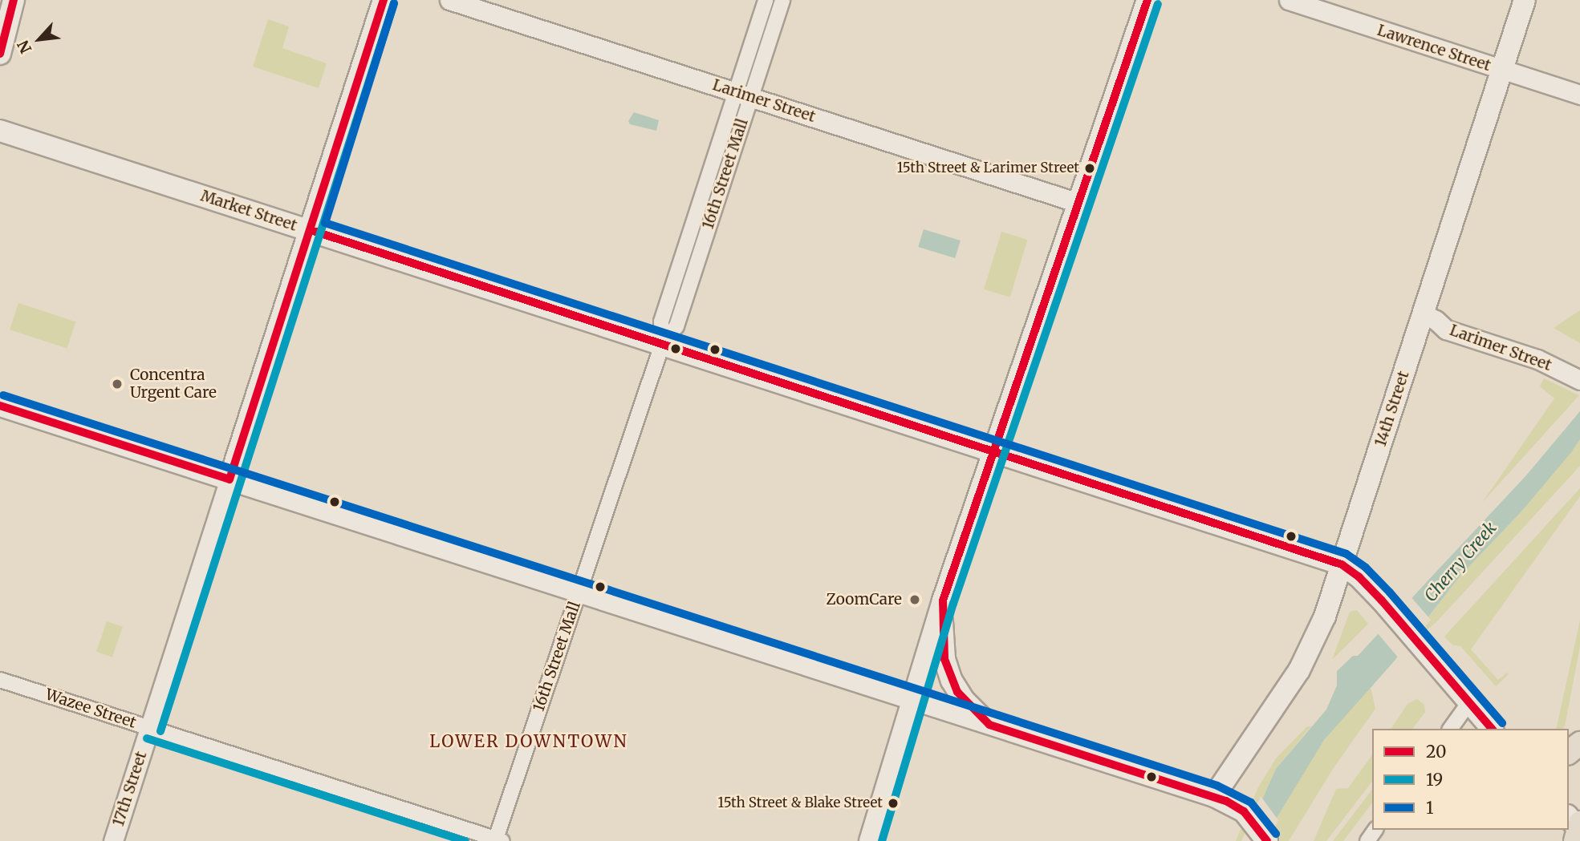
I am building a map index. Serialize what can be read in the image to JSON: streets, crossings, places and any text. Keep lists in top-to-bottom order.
{
  "streets": {
    "main road": ["Market Street", "14th Street", "17th Street"],
    "street": [
      "Lawrence Street",
      "Larimer Street",
      "16th Street Mall",
      "Wazee Street"
    ]
  },
  "crossings": [
    ["Lawrence Street", "14th Street"],
    ["Larimer Street", "16th Street Mall"],
    ["Larimer Street", "14th Street"],
    ["16th Street Mall", "Market Street"],
    ["16th Street Mall", "Wazee Street"],
    ["Market Street", "14th Street"],
    ["Market Street", "17th Street"],
    ["Wazee Street", "17th Street"]
  ],
  "districts": ["LOWER DOWNTOWN"],
  "water": ["Cherry Creek"],
  "places": [
    "15th Street & Larimer Street",
    "Concentra Urgent Care",
    "ZoomCare",
    "15th Street & Blake Street"
  ],
  "lines": ["transit line 20", "transit line 19", "transit line 1"],
  "legend": ["20", "19", "1"],
  "north": "bottom left"
}
